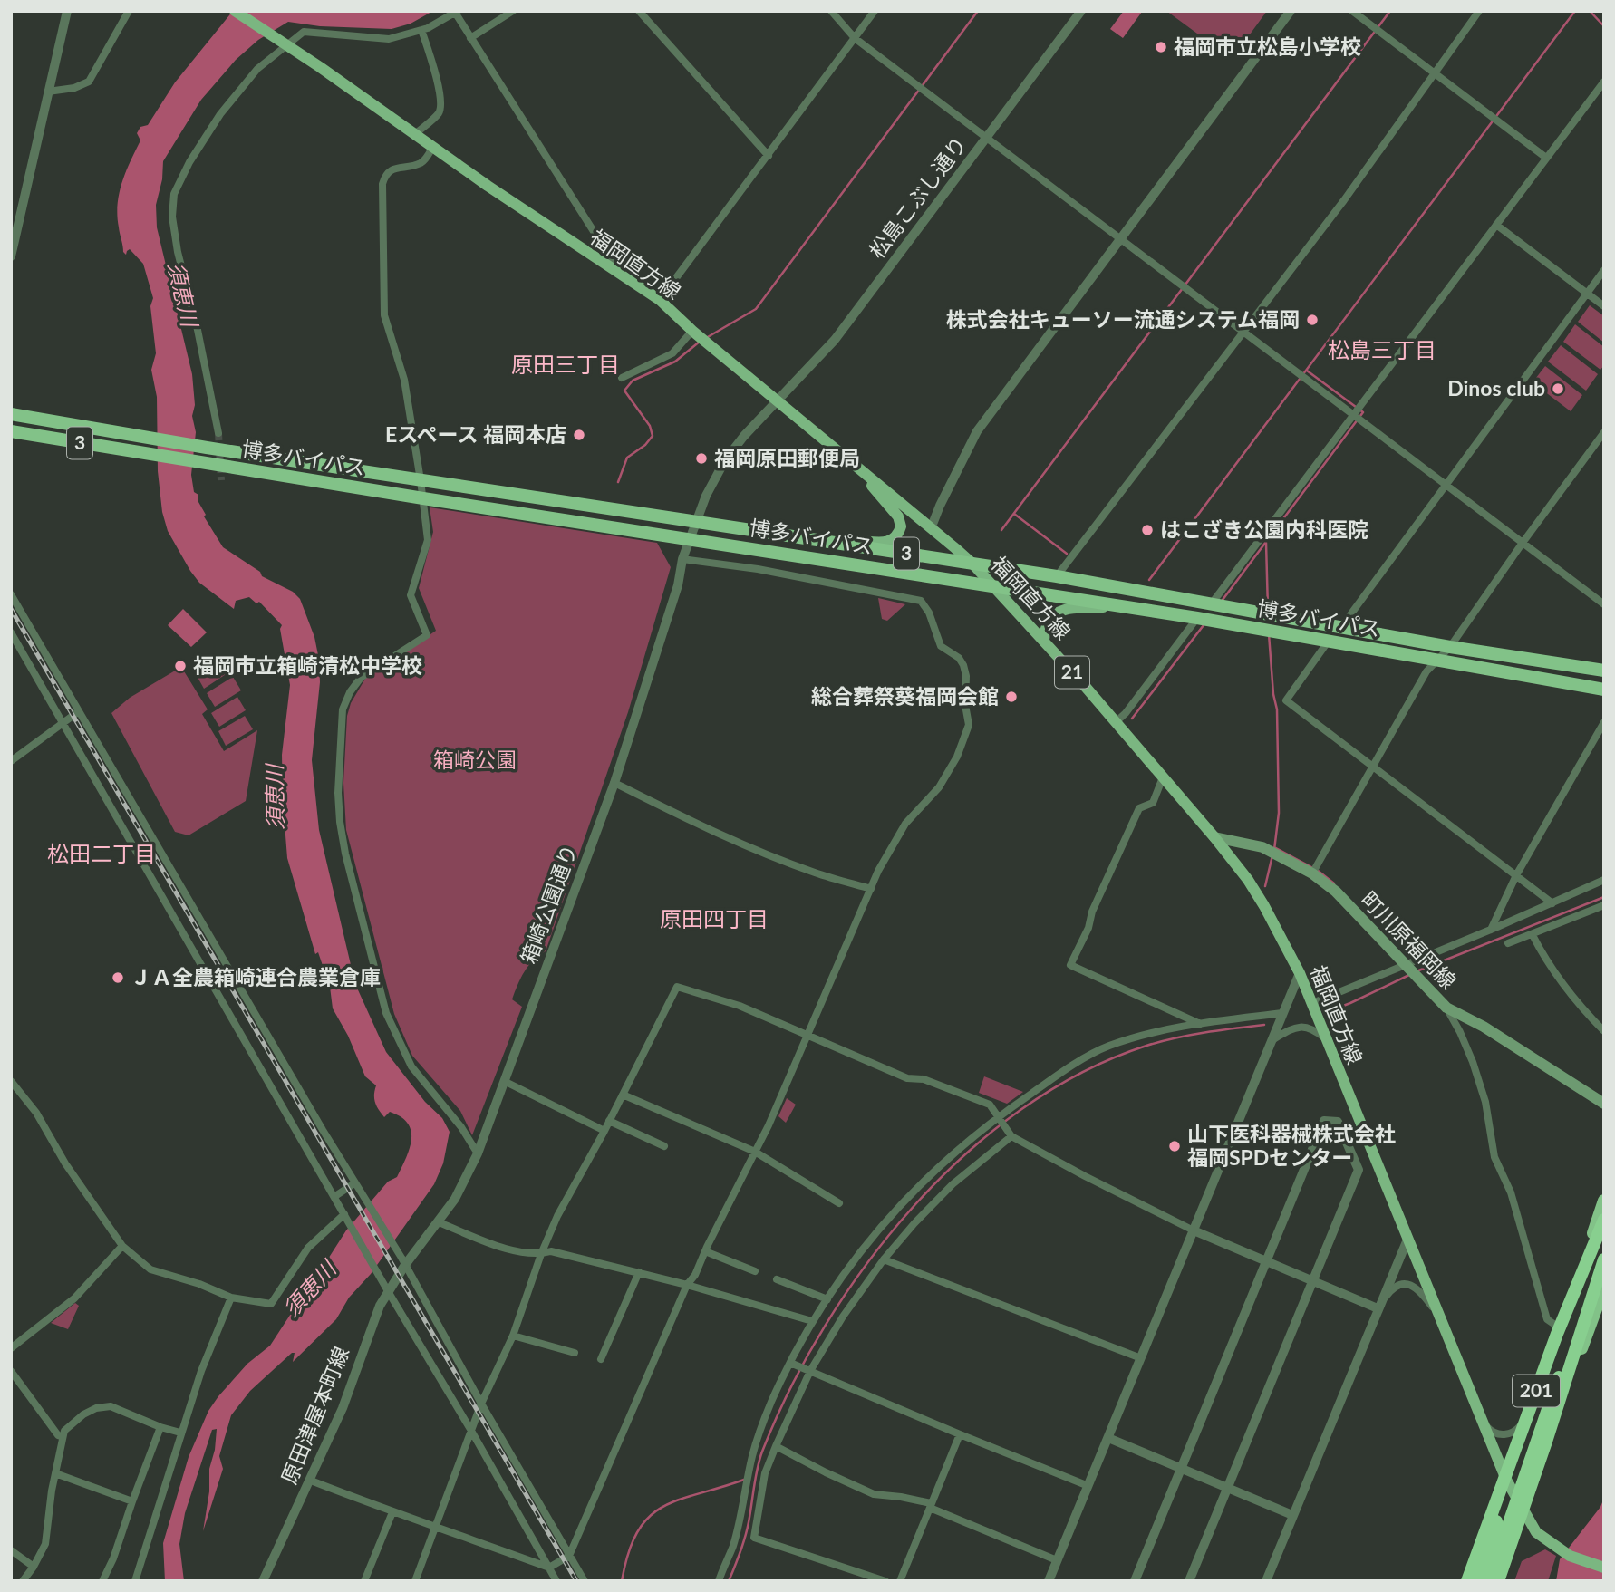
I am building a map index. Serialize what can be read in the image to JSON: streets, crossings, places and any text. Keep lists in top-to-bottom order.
{
  "streets": {
    "highway": ["3", "博多バイパス", "201"],
    "main road": ["福岡直方線", "21", "町川原福岡線"],
    "street": ["松島こぶし通り", "箱崎公園通り", "原田津屋本町線"]
  },
  "crossings": [
    ["松島こぶし通り", "福岡直方線"],
    ["福岡直方線", "博多バイパス"],
    ["福岡直方線", "町川原福岡線"],
    ["福岡直方線", "201"],
    ["博多バイパス", "箱崎公園通り"],
    ["箱崎公園通り", "原田津屋本町線"]
  ],
  "districts": [
    "松島三丁目",
    "原田三丁目",
    "松田二丁目",
    "原田四丁目"
  ],
  "water": ["須恵川"],
  "parks": ["箱崎公園"],
  "places": [
    "福岡市立松島小学校",
    "株式会社キューソー流通システム福岡",
    "Dinos club",
    "Eスペース 福岡本店",
    "福岡原田郵便局",
    "はこざき公園内科医院",
    "福岡市立箱崎清松中学校",
    "総合葬祭葵福岡会館",
    "ＪＡ全農箱崎連合農業倉庫",
    "山下医科器械株式会社 福岡SPDセンター"
  ]
}
